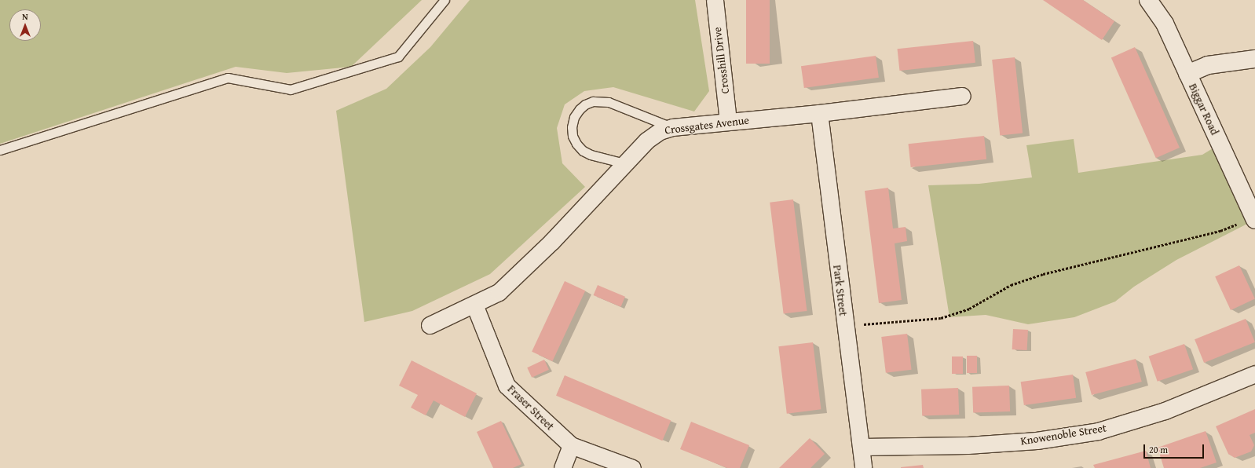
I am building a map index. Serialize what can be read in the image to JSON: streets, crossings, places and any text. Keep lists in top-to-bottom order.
{
  "streets": {
    "street": [
      "Crosshill Drive",
      "Biggar Road",
      "Crossgates Avenue",
      "Park Street",
      "Fraser Street",
      "Knowenoble Street"
    ]
  },
  "crossings": [
    ["Crosshill Drive", "Crossgates Avenue"],
    ["Crossgates Avenue", "Park Street"],
    ["Crossgates Avenue", "Fraser Street"],
    ["Park Street", "Knowenoble Street"]
  ],
  "scale_bar": "20 m",
  "north": "top"
}
